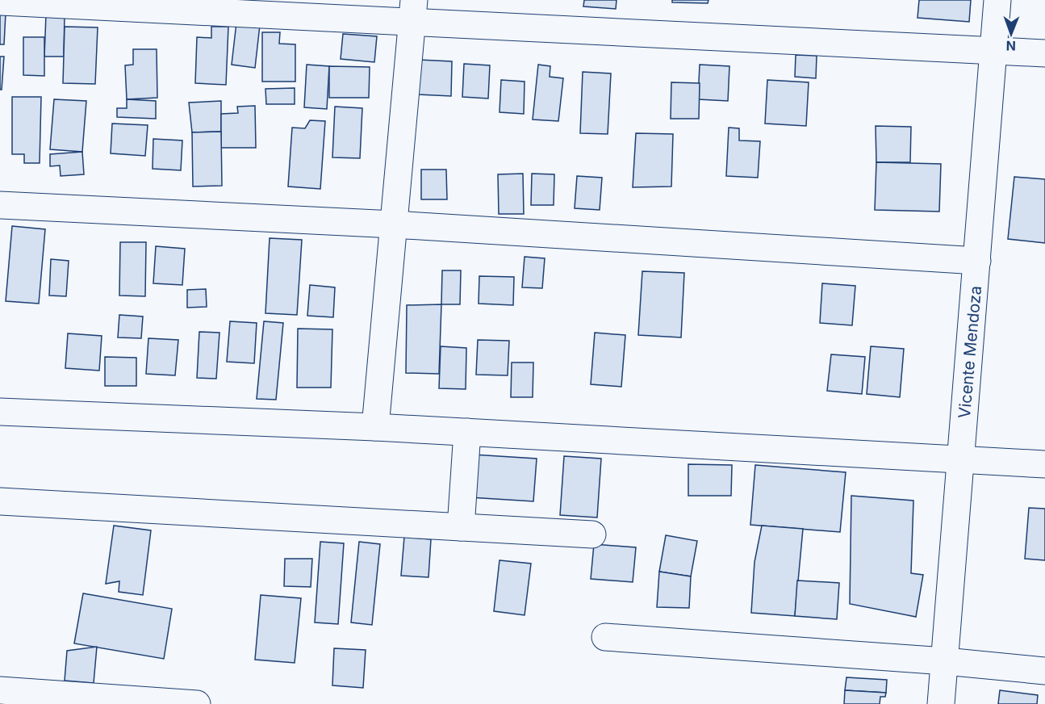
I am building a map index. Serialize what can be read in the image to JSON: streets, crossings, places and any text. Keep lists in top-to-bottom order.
{
  "streets": {
    "street": ["Vicente Mendoza"]
  },
  "north": "bottom"
}
